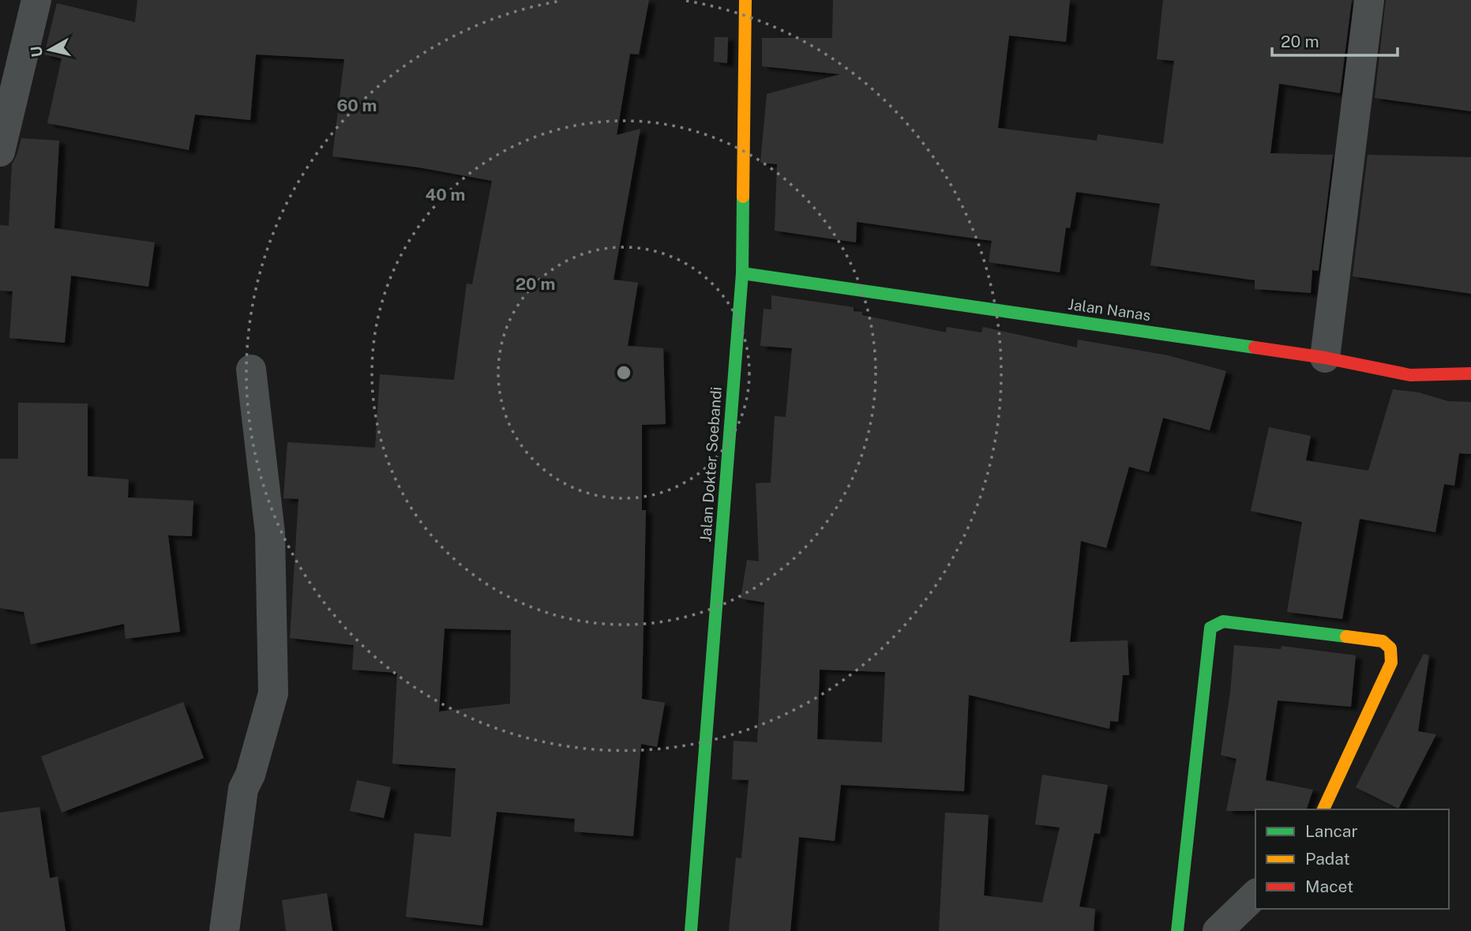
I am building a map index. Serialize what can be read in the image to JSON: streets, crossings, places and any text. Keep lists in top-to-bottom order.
{
  "streets": {
    "street": ["Jalan Nanas", "Jalan Dokter Soebandi"]
  },
  "crossings": [
    ["Jalan Nanas", "Jalan Dokter Soebandi"]
  ],
  "legend": ["Lancar", "Padat", "Macet"],
  "scale_bar": "20 m",
  "north": "left",
  "rings": ["60 m", "40 m", "20 m"]
}
